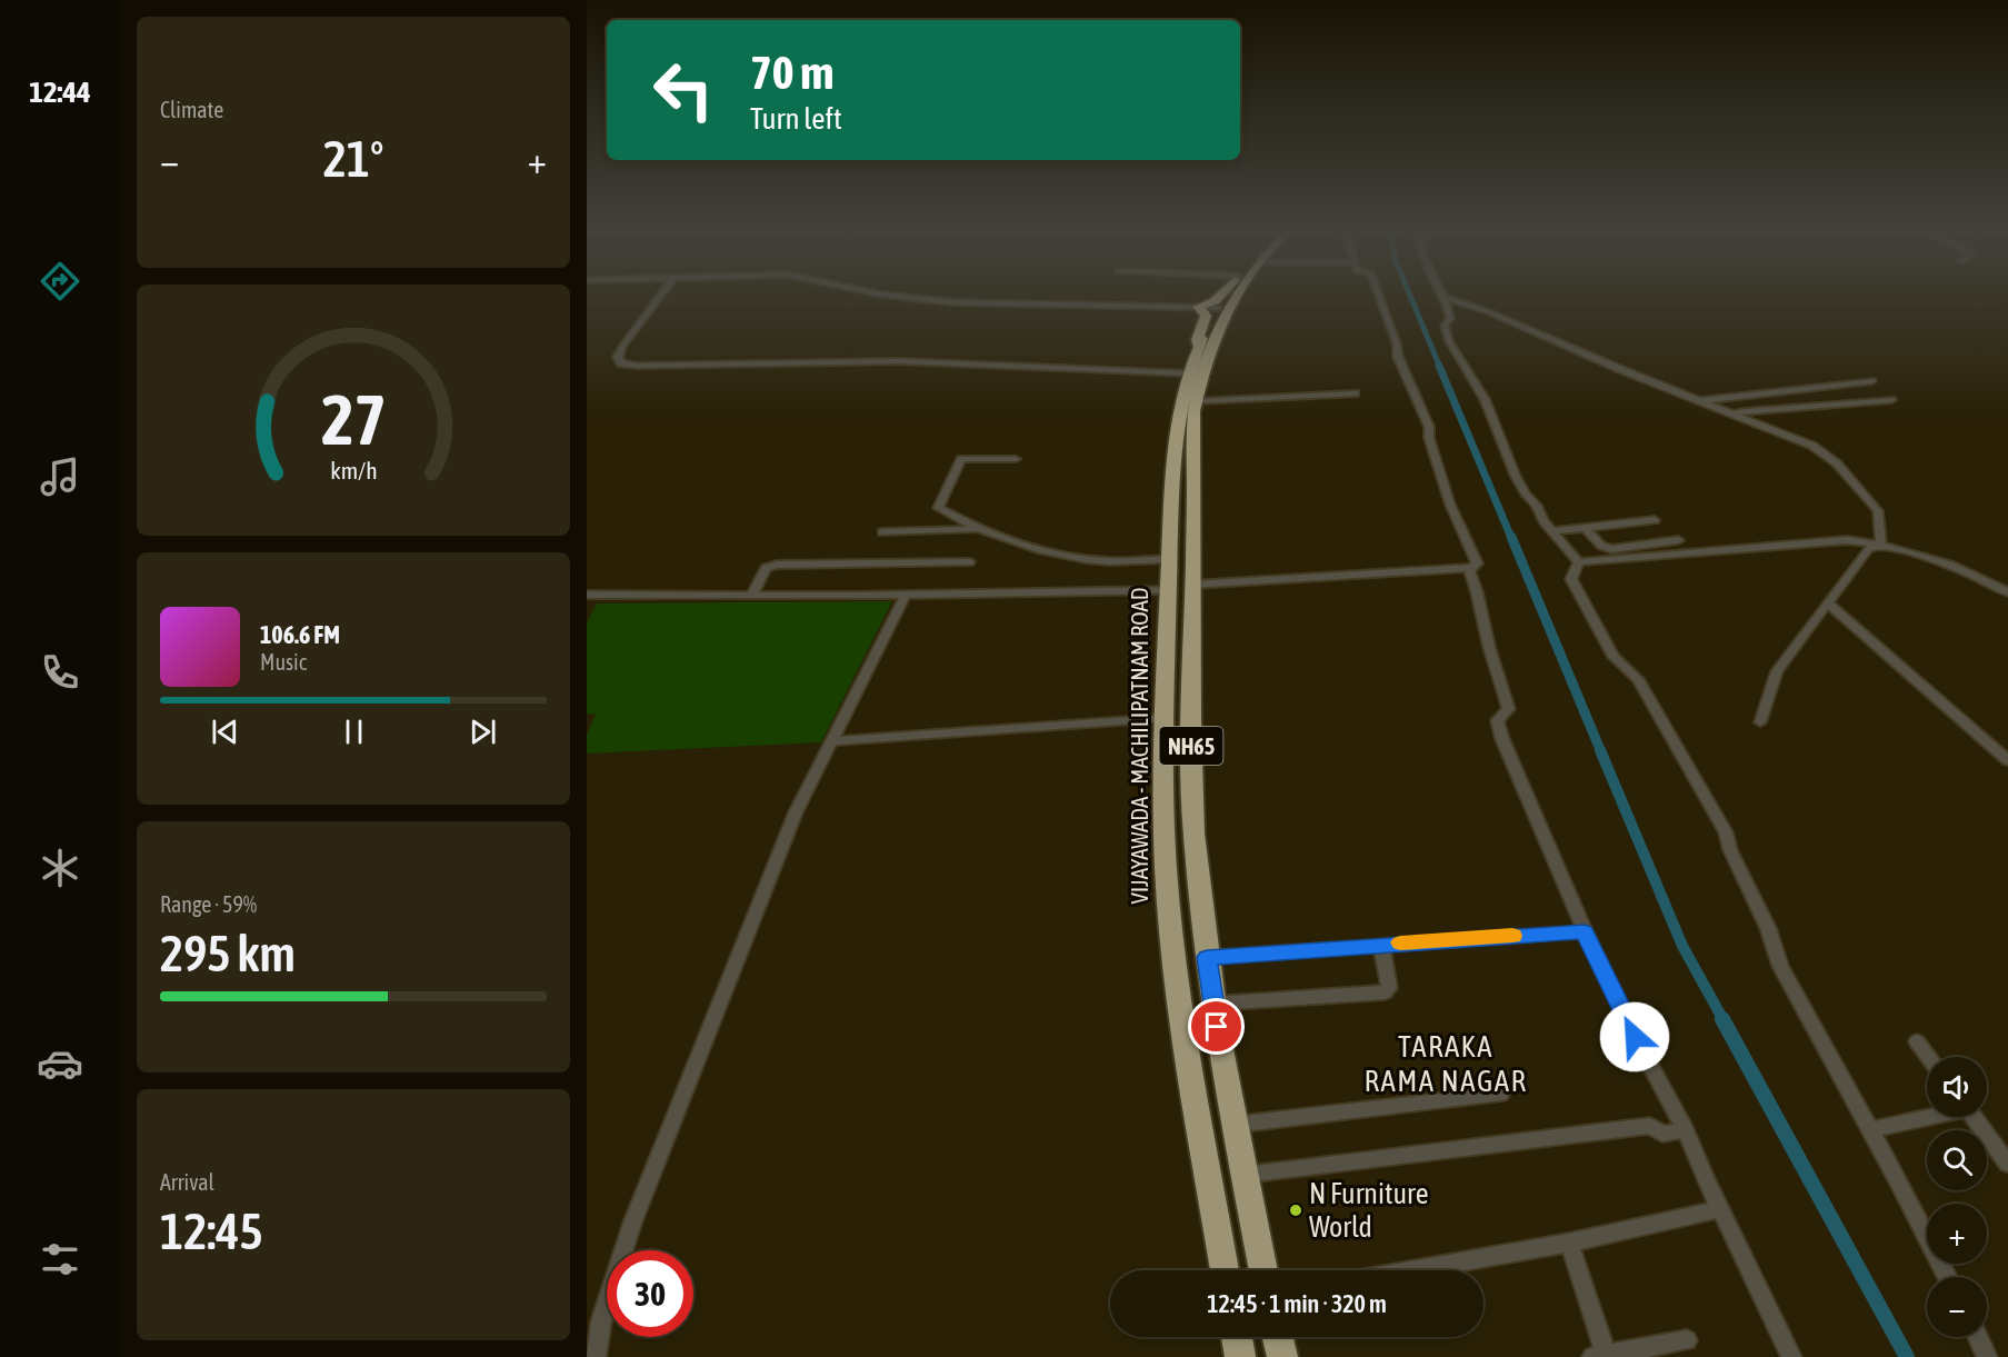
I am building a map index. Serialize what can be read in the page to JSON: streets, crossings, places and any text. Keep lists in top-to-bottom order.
{
  "streets": {
    "highway": ["VIJAYAWADA - MACHILIPATNAM ROAD", "NH65"]
  },
  "districts": ["TARAKA RAMA NAGAR"],
  "places": ["N Furniture World"],
  "page": {
    "tabs": "12:44",
    "tile": [
      "Climate",
      ["Range · 59%", "295 km"],
      ["Arrival", "12:45"]
    ],
    "turn": ["70 m", "Turn left"],
    "heat": ["−", "21°", "+"],
    "song": ["106.6 FM", "Music"],
    "map_buttons": ["+", "−"],
    "limit": "30",
    "trip": "12:45 · 1 min · 320 m",
    "gauge": ["27", "km/h"]
  }
}
